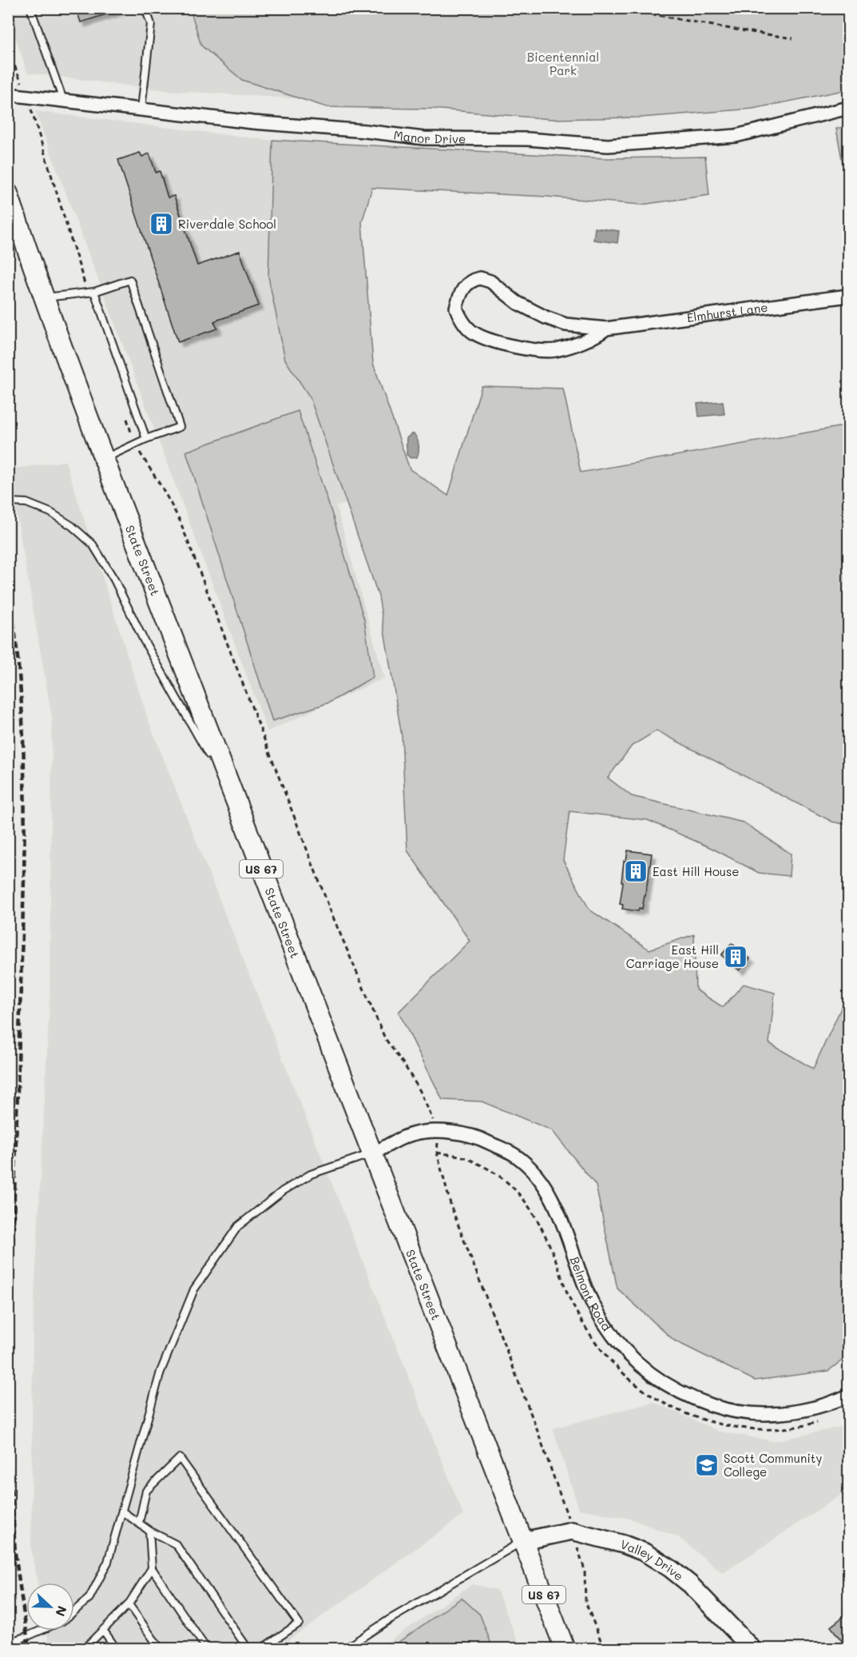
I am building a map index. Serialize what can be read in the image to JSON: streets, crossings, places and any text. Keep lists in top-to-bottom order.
{
  "streets": {
    "main road": ["State Street", "US 67"],
    "street": [
      "Manor Drive",
      "Elmhurst Lane",
      "Belmont Road",
      "Valley Drive"
    ]
  },
  "crossings": [
    ["State Street", "Belmont Road"],
    ["State Street", "Valley Drive"]
  ],
  "parks": ["Bicentennial Park"],
  "places": {
    "building": ["Riverdale School", "East Hill House", "East Hill Carriage House"],
    "school or university": ["Scott Community College"]
  },
  "north": "right"
}
